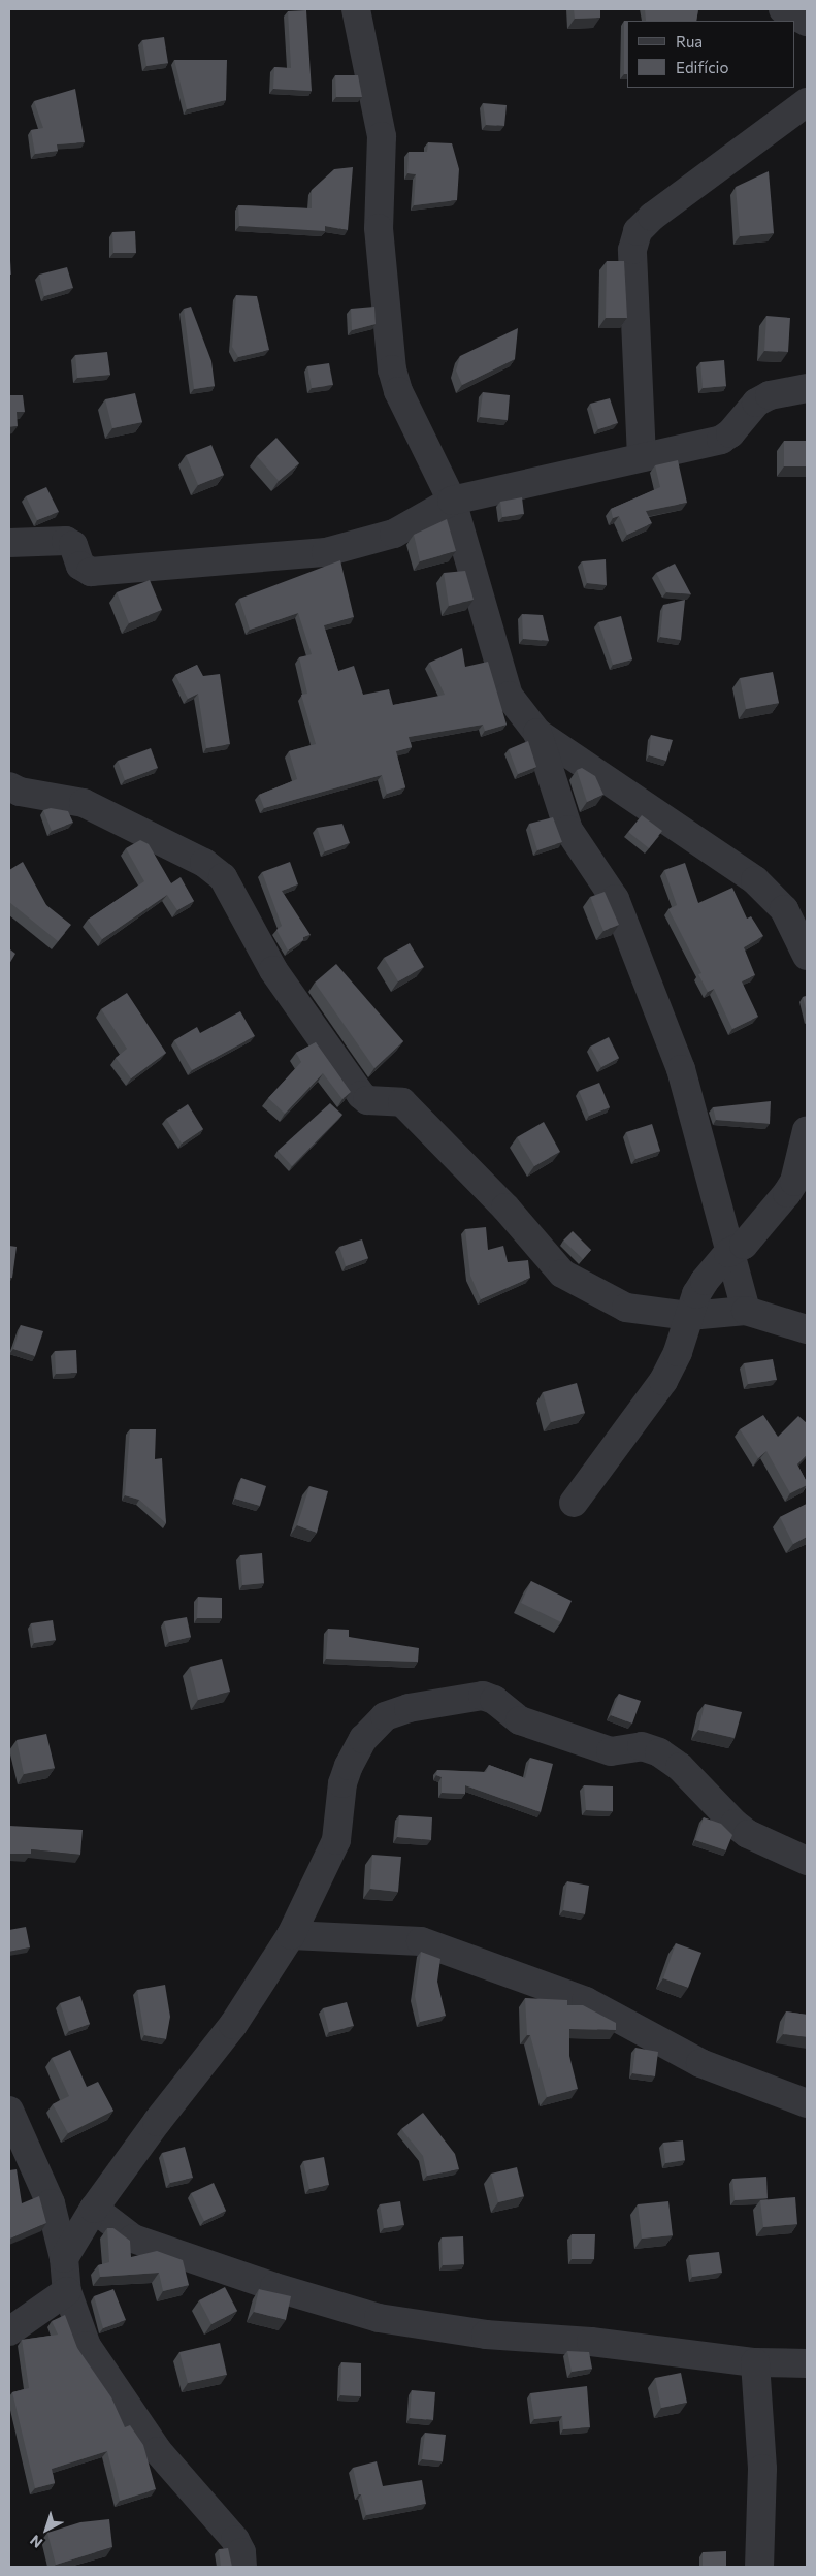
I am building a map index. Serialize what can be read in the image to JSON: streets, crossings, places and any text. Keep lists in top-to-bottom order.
{
  "legend": ["Rua", "Edifício"],
  "north": "bottom left"
}
